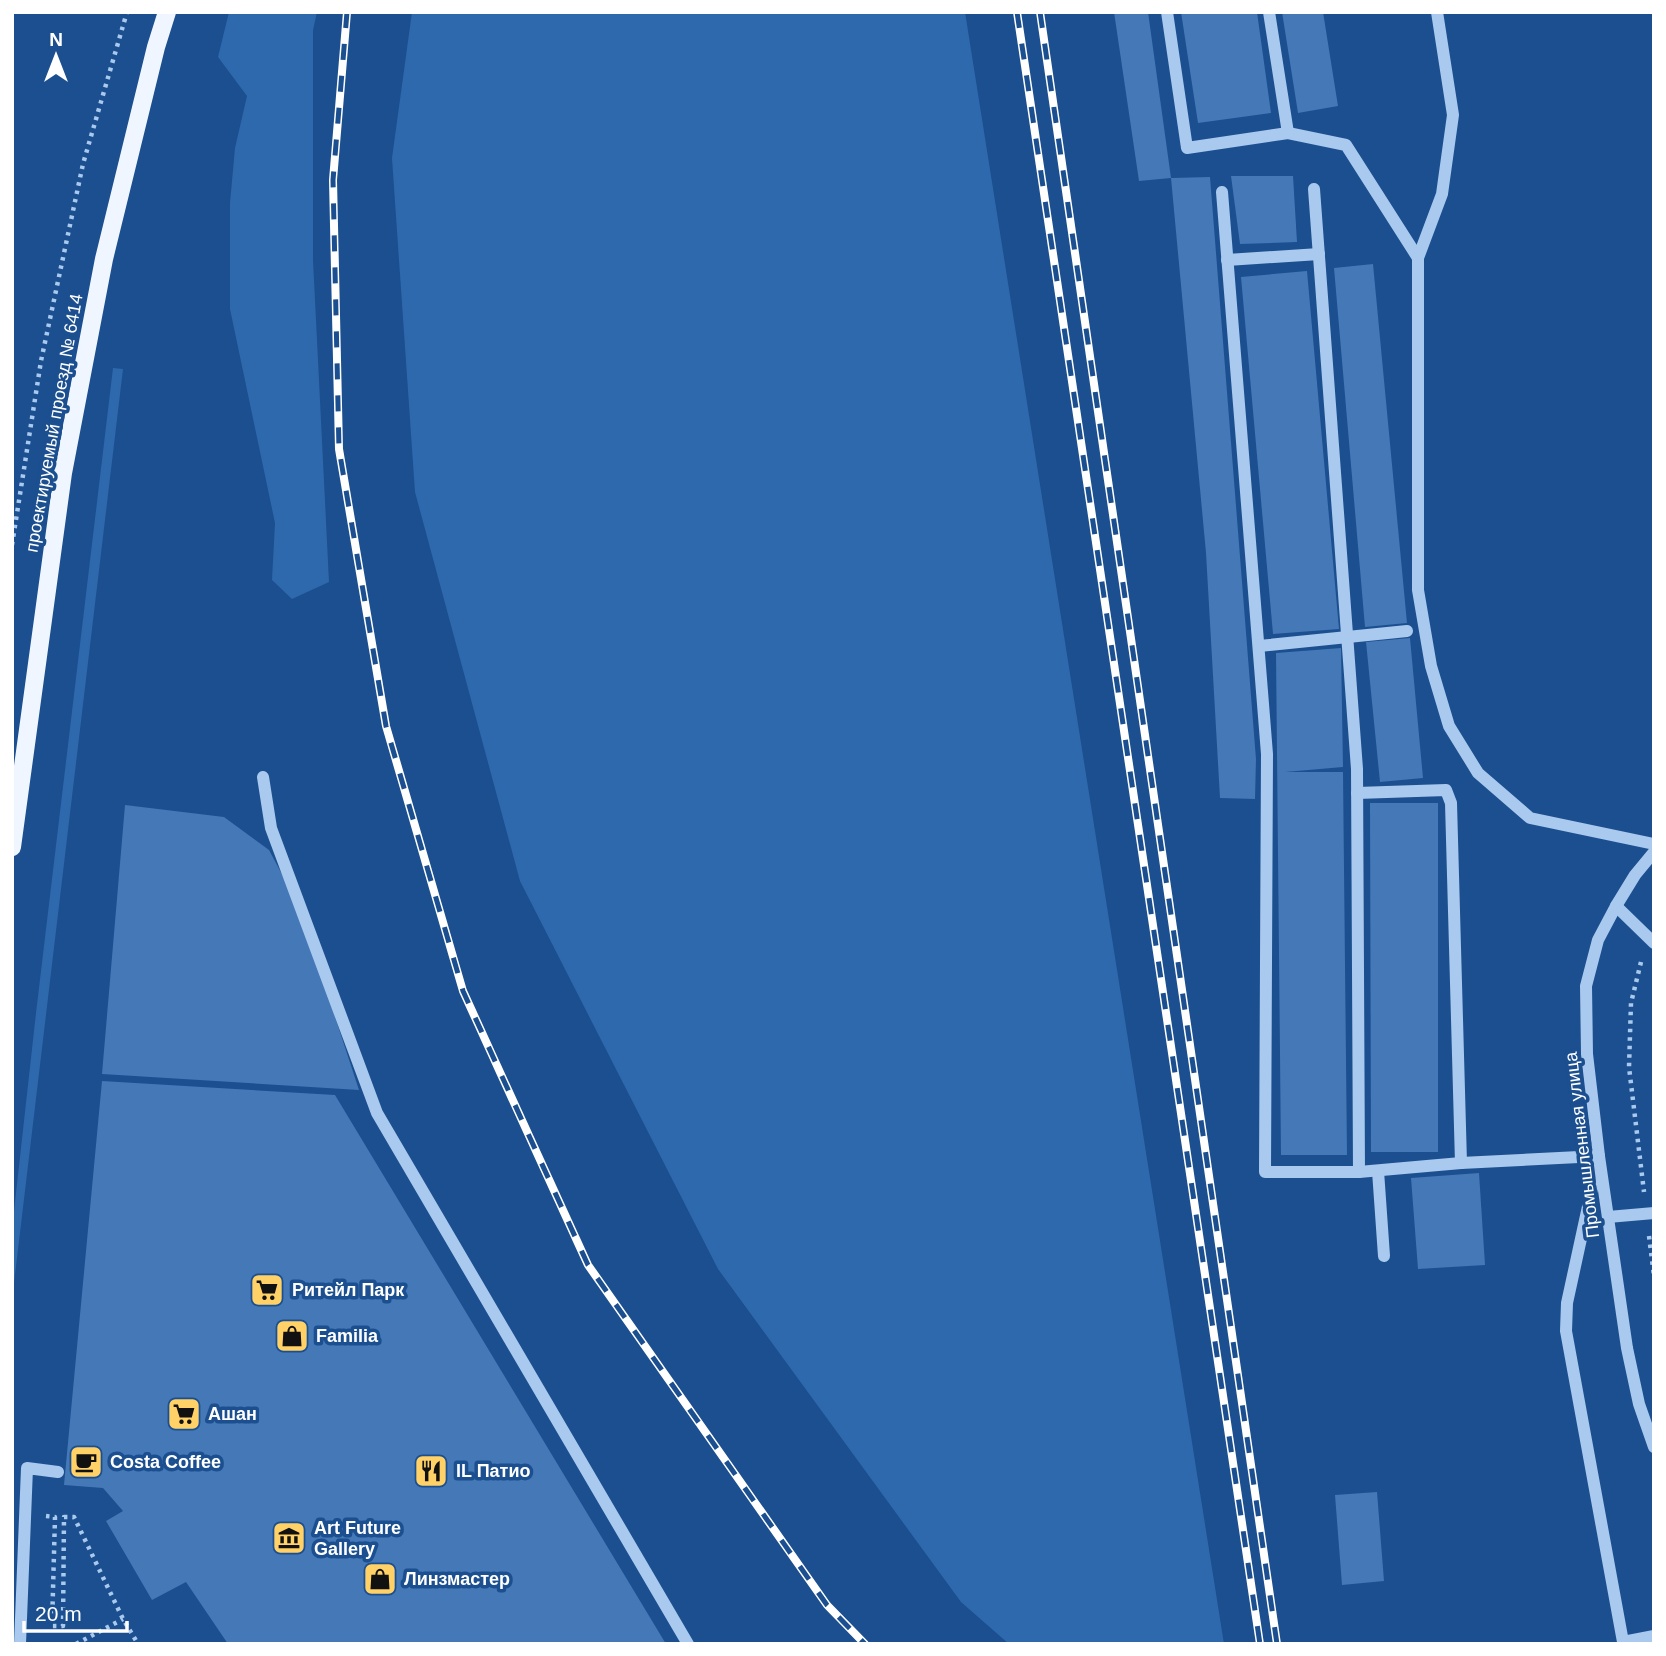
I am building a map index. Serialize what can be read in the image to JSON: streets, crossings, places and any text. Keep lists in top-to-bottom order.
{
  "streets": {
    "main road": ["проектируемый проезд № 6414"],
    "street": ["Промышленная улица"]
  },
  "places": {
    "supermarket": ["Ритейл Парк", "Ашан"],
    "shop": ["Familia", "Линзмастер"],
    "cafe": ["Costa Coffee"],
    "restaurant": ["IL Патио"],
    "museum": ["Art Future Gallery"]
  },
  "scale_bar": "20 m",
  "north": "top"
}
